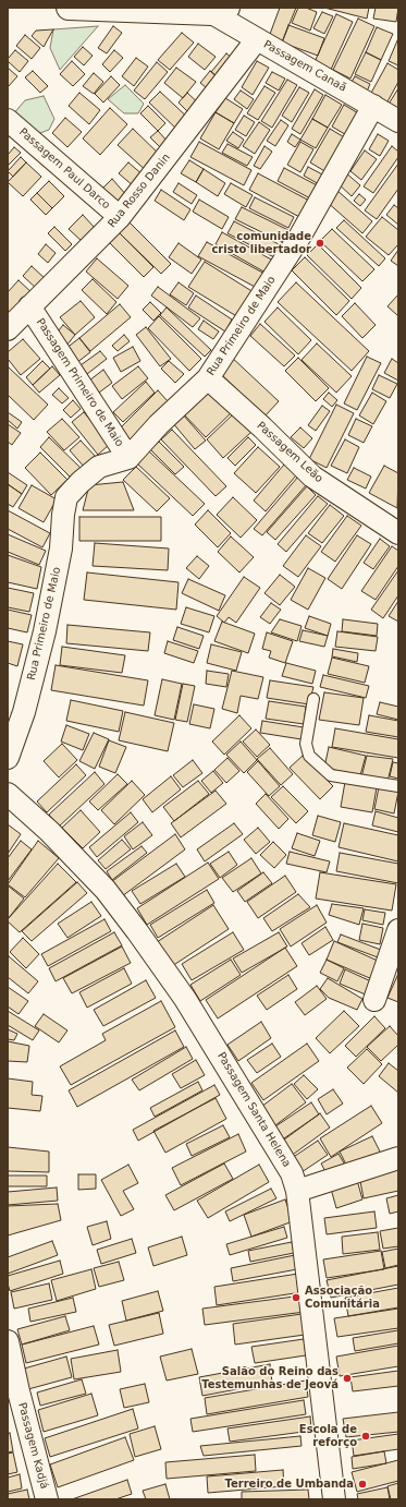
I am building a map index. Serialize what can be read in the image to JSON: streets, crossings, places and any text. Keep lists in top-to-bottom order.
{
  "streets": {
    "street": [
      "Passagem Canaã",
      "Passagem Paul Darco",
      "Rua Rosso Danin",
      "Rua Primeiro de Maio",
      "Passagem Primeiro de Maio",
      "Passagem Leão",
      "Passagem Santa Helena",
      "Passagem Kadjá"
    ]
  },
  "crossings": [
    ["Passagem Canaã", "Rua Rosso Danin"],
    ["Passagem Canaã", "Rua Primeiro de Maio"],
    ["Passagem Paul Darco", "Rua Rosso Danin"],
    ["Rua Rosso Danin", "Passagem Primeiro de Maio"],
    ["Rua Primeiro de Maio", "Passagem Primeiro de Maio"],
    ["Rua Primeiro de Maio", "Passagem Leão"]
  ],
  "places": [
    "comunidade cristo libertador",
    "Associação Comunitária",
    "Salão do Reino das Testemunhas de Jeová",
    "Escola de reforço",
    "Terreiro de Umbanda"
  ]
}
